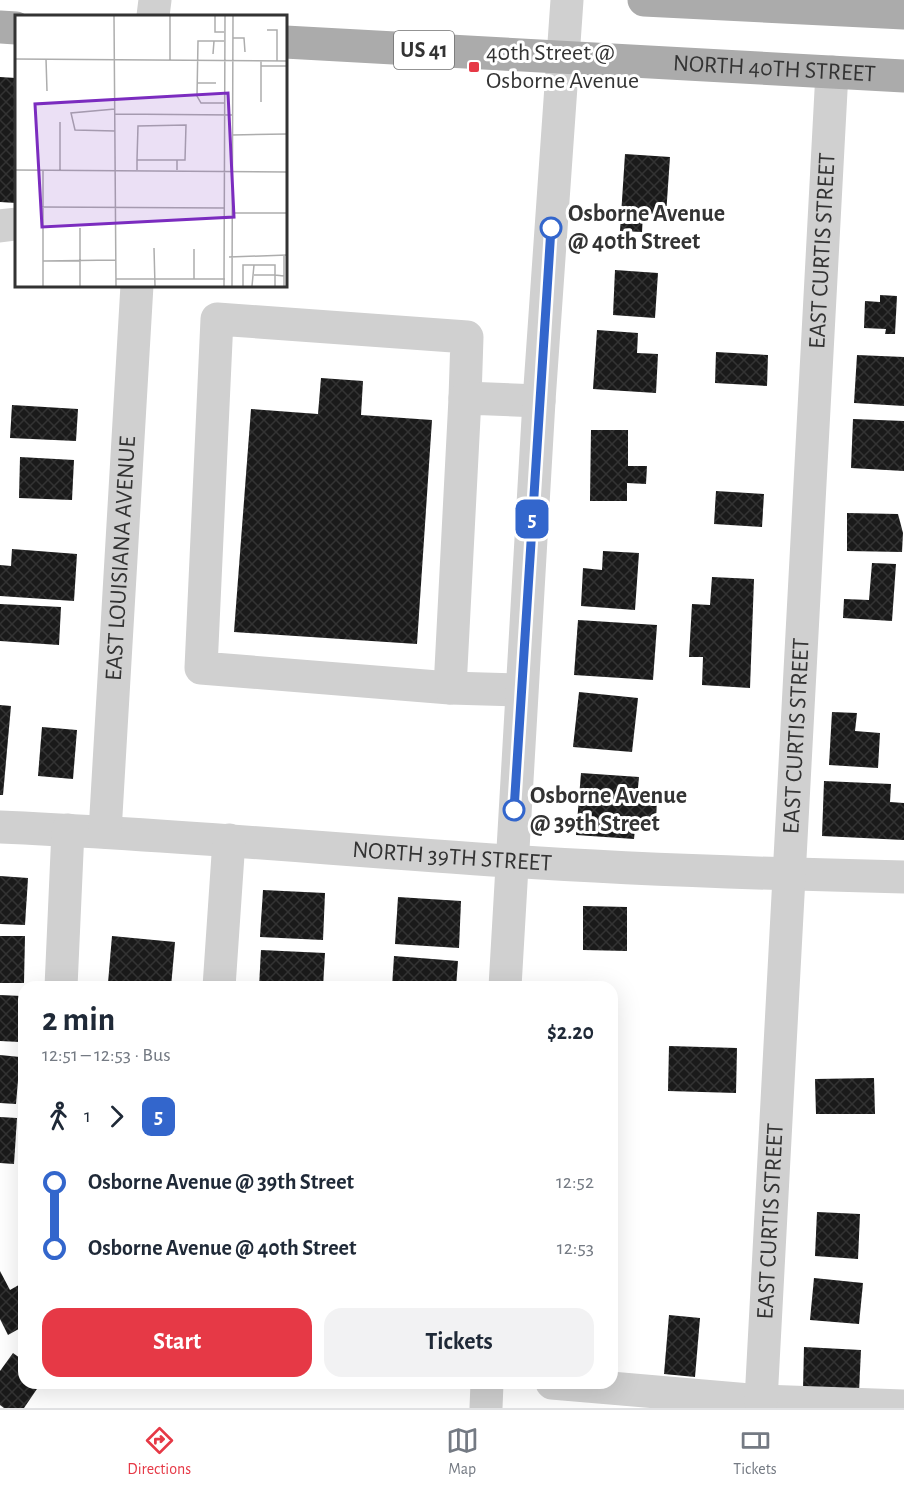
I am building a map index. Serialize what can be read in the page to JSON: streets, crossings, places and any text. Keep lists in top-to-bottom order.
{
  "streets": {
    "main road": ["US 41", "NORTH 40TH STREET"],
    "street": ["EAST CURTIS STREET", "EAST LOUISIANA AVENUE", "NORTH 39TH STREET"]
  },
  "crossings": [
    ["NORTH 40TH STREET", "EAST CURTIS STREET"],
    ["EAST CURTIS STREET", "NORTH 39TH STREET"],
    ["EAST LOUISIANA AVENUE", "NORTH 39TH STREET"]
  ],
  "places": {
    "transit": ["40th Street @ Osborne Avenue"],
    "other": ["Osborne Avenue @ 40th Street", "Osborne Avenue @ 39th Street"]
  },
  "lines": ["bus line 5"],
  "page": {
    "on_map": "5",
    "heading": ["2 min", "12:51 – 12:53 · Bus", "$2.20"],
    "legs": ["1", "5"],
    "list": [
      {
        "name": "Osborne Avenue @ 39th Street",
        "value": "12:52"
      },
      {
        "name": "Osborne Avenue @ 40th Street",
        "value": "12:53"
      }
    ],
    "buttons": ["Start", "Tickets"],
    "tabs": ["Directions", "Map", "Tickets"]
  }
}
